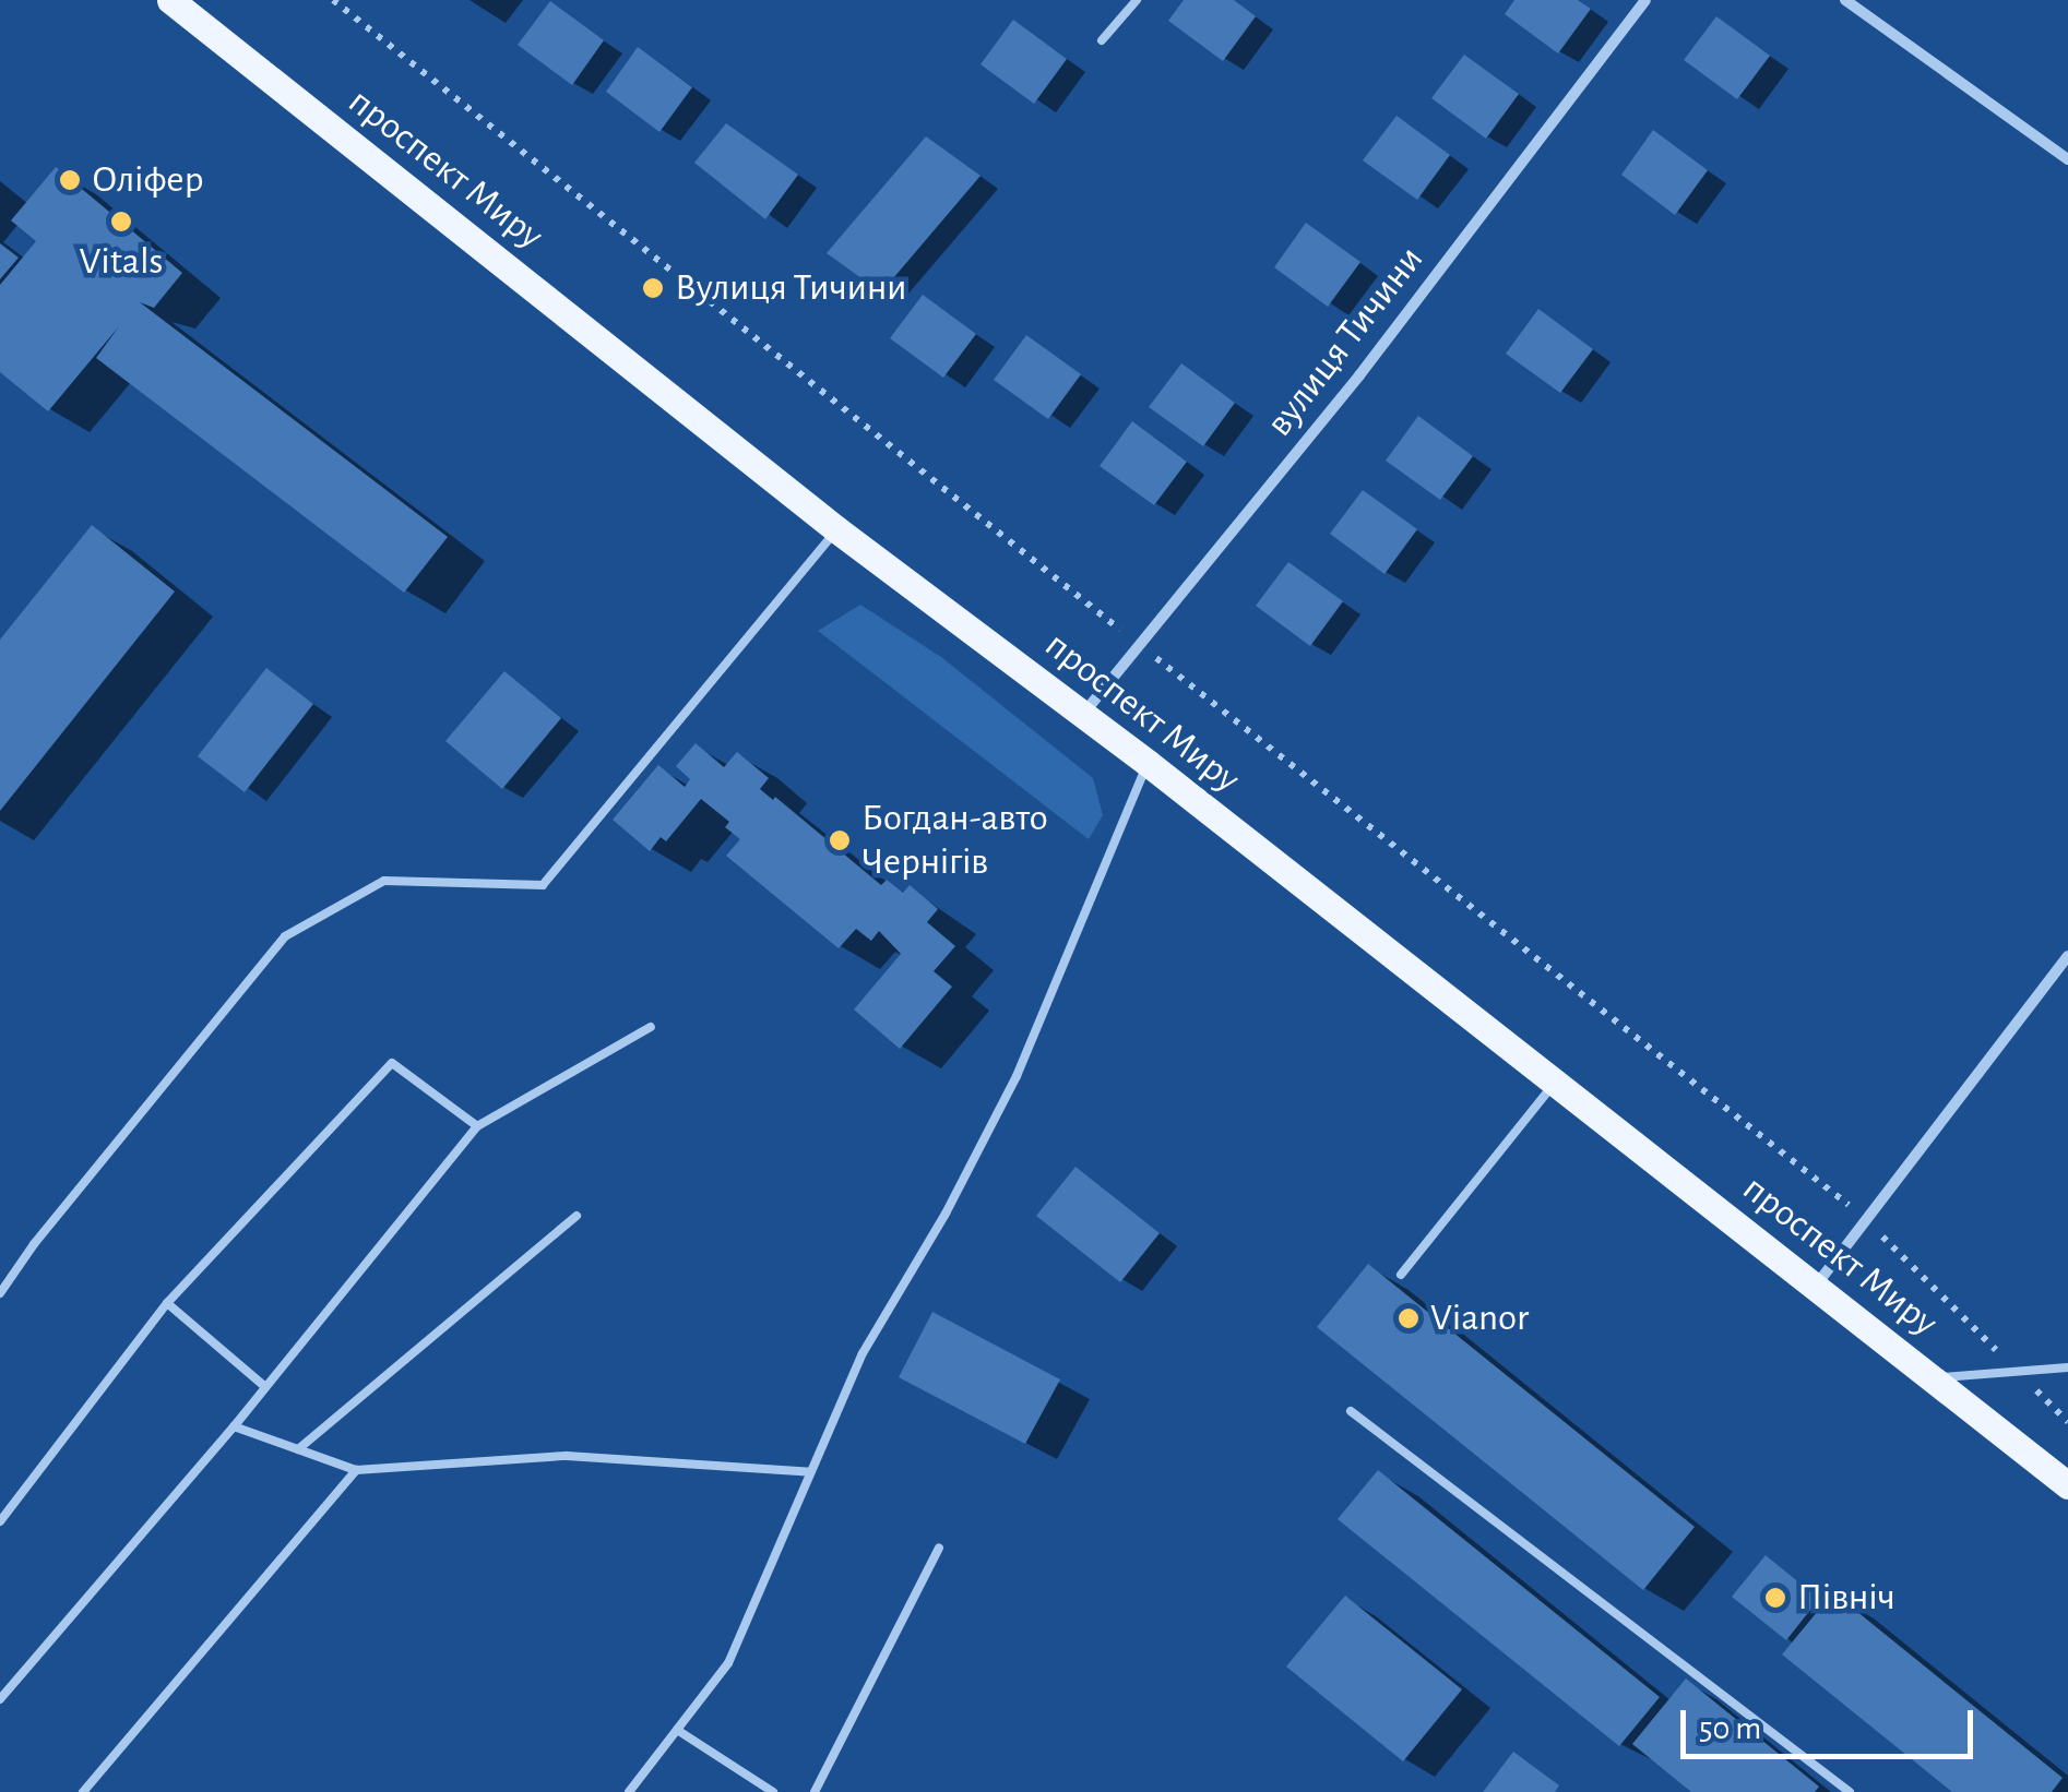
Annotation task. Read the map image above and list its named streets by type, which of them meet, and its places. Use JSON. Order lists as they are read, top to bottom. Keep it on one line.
{"streets":{"main road":["проспект Миру"],"street":["вулиця Тичини"]},"crossings":[["проспект Миру","вулиця Тичини"]],"places":["Оліфер","Vitals","Вулиця Тичини","Богдан-авто Чернігів","Vianor","Північ"],"scale_bar":"50 m"}
